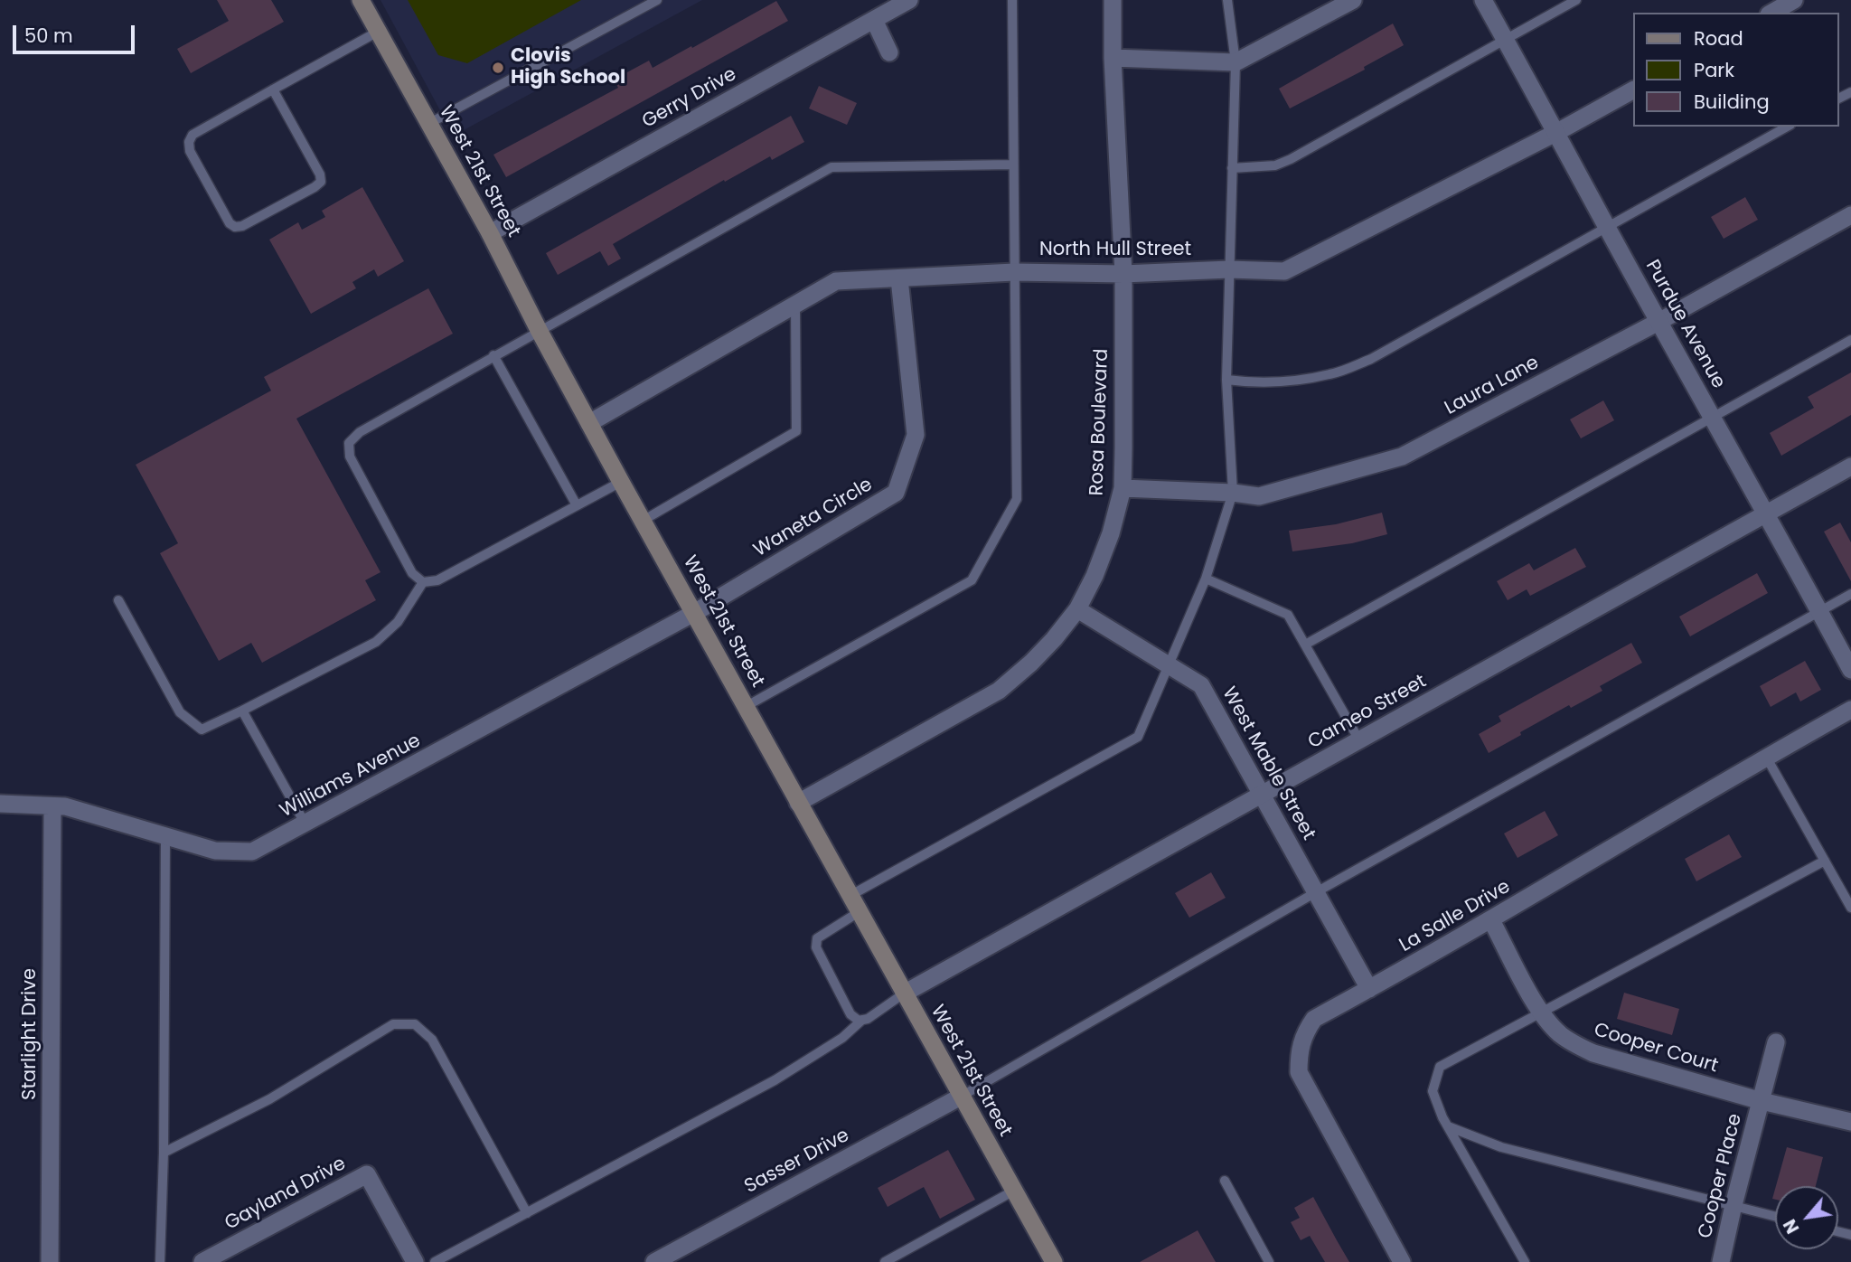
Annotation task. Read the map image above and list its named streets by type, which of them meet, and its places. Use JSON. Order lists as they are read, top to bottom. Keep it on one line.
{"streets":{"main road":["West 21st Street"],"street":["Gerry Drive","North Hull Street","Purdue Avenue","Laura Lane","Rosa Boulevard","Waneta Circle","Cameo Street","West Mable Street","Williams Avenue","La Salle Drive","Starlight Drive","Cooper Court","Sasser Drive","Cooper Place","Gayland Drive"]},"crossings":[["Gerry Drive","West 21st Street"],["West 21st Street","North Hull Street"],["West 21st Street","Rosa Boulevard"],["West 21st Street","Waneta Circle"],["West 21st Street","Cameo Street"],["West 21st Street","Williams Avenue"],["West 21st Street","Sasser Drive"],["North Hull Street","Purdue Avenue"],["North Hull Street","Rosa Boulevard"],["North Hull Street","Waneta Circle"],["Purdue Avenue","Laura Lane"],["Purdue Avenue","Cameo Street"],["Laura Lane","Rosa Boulevard"],["Rosa Boulevard","West Mable Street"],["Waneta Circle","Williams Avenue"],["Cameo Street","West Mable Street"],["West Mable Street","La Salle Drive"],["Williams Avenue","Starlight Drive"],["La Salle Drive","Cooper Court"],["Cooper Court","Cooper Place"]],"places":["Clovis High School"],"legend":["Road","Park","Building"],"scale_bar":"50 m","north":"bottom left"}
